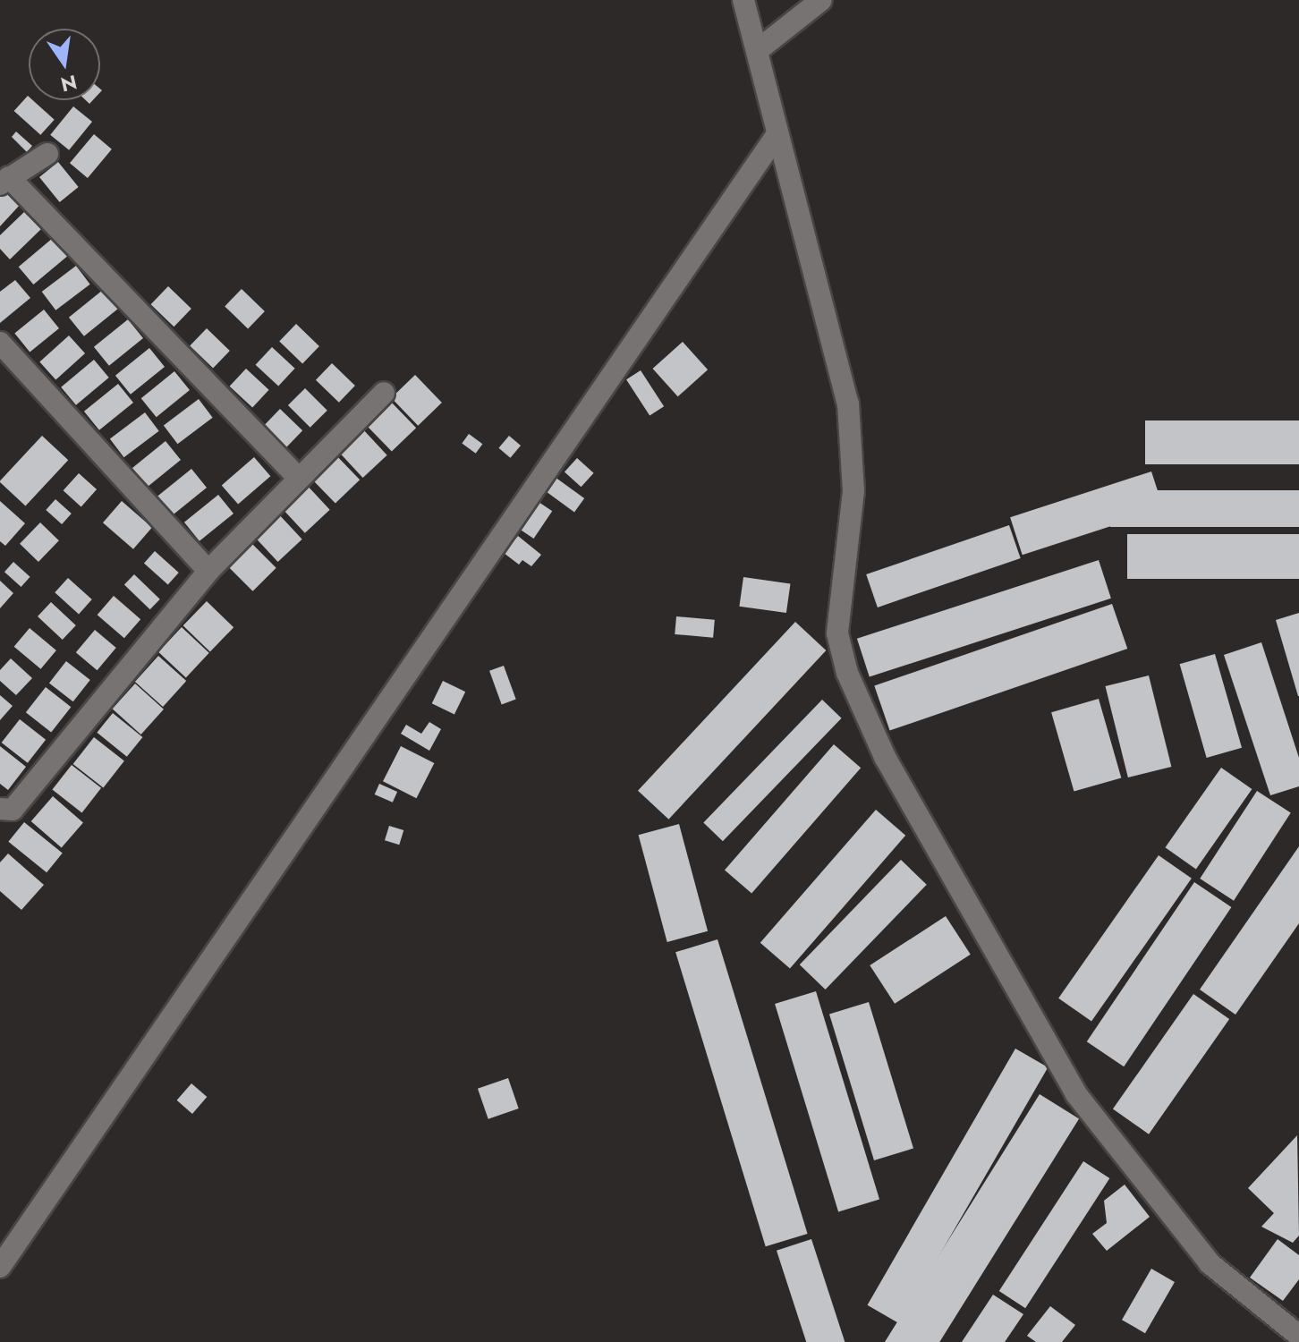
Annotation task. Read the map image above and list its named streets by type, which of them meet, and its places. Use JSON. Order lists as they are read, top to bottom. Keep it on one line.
{"north":"bottom"}
